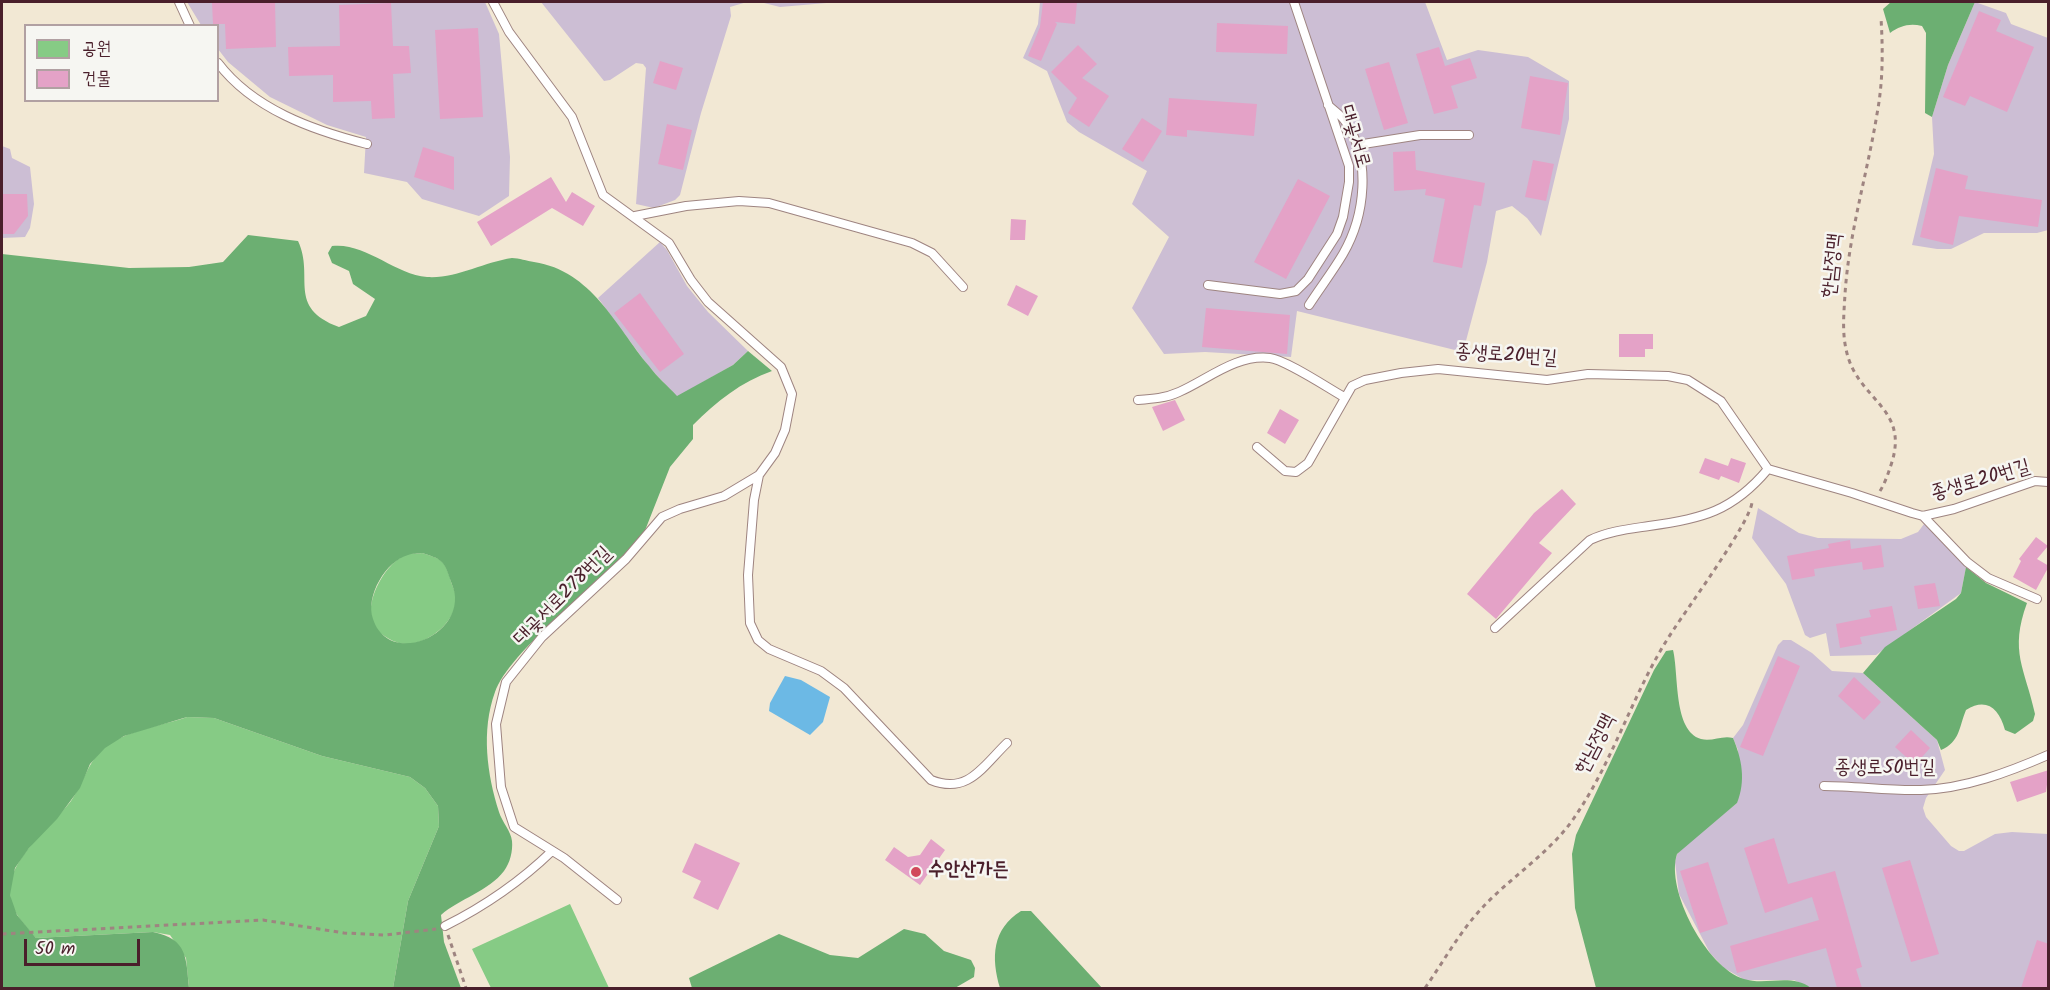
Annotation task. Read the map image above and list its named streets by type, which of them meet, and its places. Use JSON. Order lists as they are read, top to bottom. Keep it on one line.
{"streets":{"lane":["대곶서로","종생로20번길","대곶서로278번길","종생로50번길"],"path":["한남정맥"]},"crossings":[["한남정맥","종생로20번길"]],"places":["수안산가든"],"legend":["공원","건물"],"scale_bar":"50 m"}
